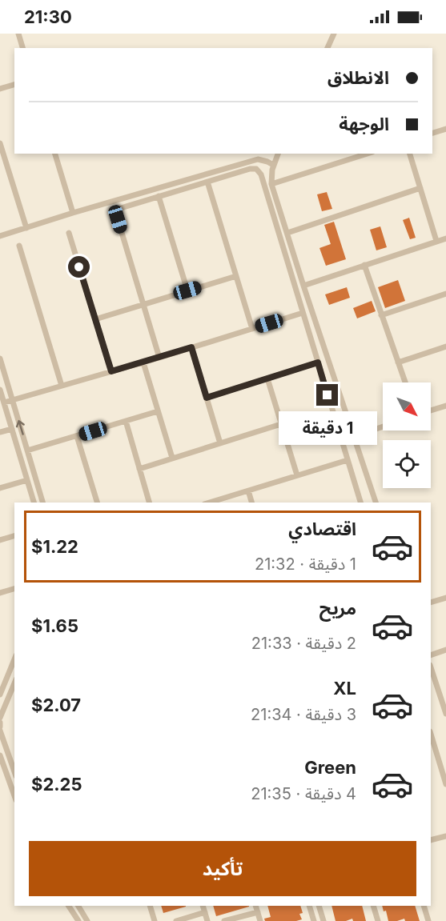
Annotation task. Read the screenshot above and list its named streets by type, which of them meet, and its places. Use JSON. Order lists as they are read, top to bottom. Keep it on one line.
{"north":"bottom right","page":{"status":"21:30","banner":["الانطلاق","الوجهة"],"bubble":"1 دقيقة","list":[{"name":"اقتصادي","note":"1 دقيقة · 21:32","value":"$1.22"},{"name":"مريح","note":"2 دقيقة · 21:33","value":"$1.65"},{"name":"XL","note":"3 دقيقة · 21:34","value":"$2.07"},{"name":"Green","note":"4 دقيقة · 21:35","value":"$2.25"}],"buttons":"تأكيد"}}
